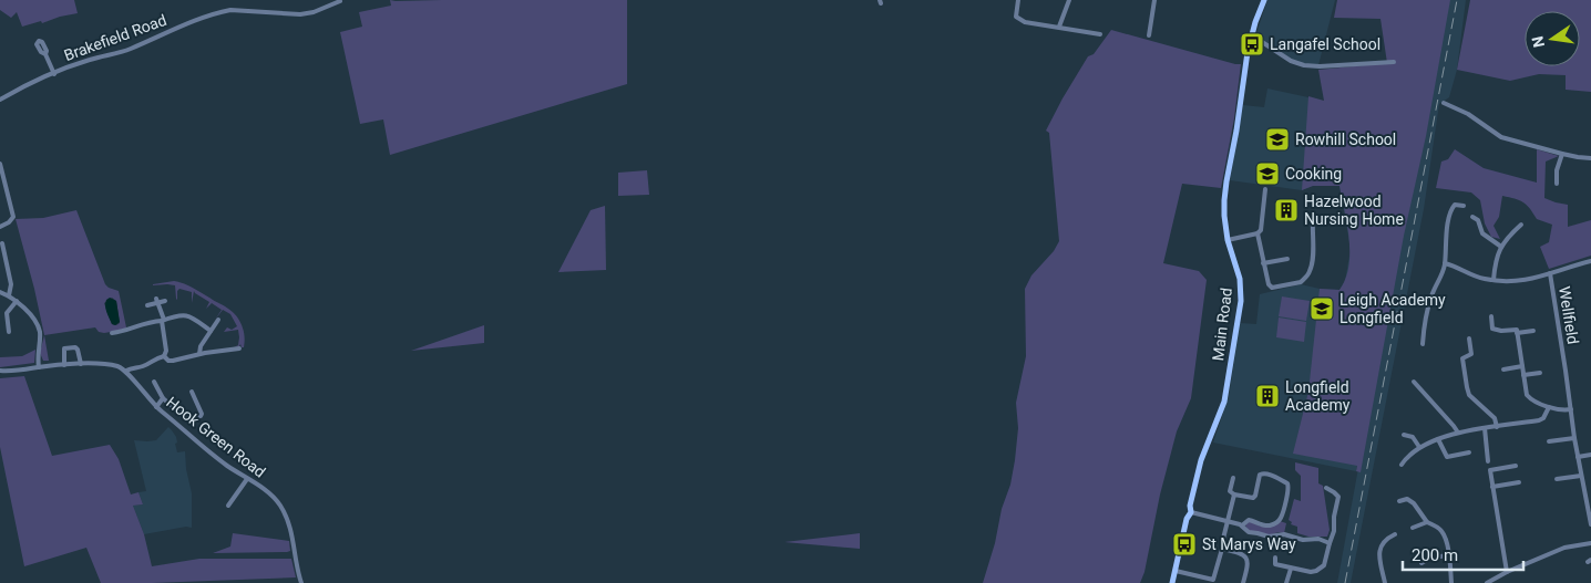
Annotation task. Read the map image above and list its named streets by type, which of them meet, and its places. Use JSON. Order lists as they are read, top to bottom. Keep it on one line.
{"streets":{"main road":["Main Road"],"street":["Brakefield Road","Wellfield","Hook Green Road"]},"places":{"bus stop":["Langafel School","St Marys Way"],"school or university":["Rowhill School","Cooking","Leigh Academy Longfield"],"building":["Hazelwood Nursing Home","Longfield Academy"]},"scale_bar":"200 m","north":"left"}
